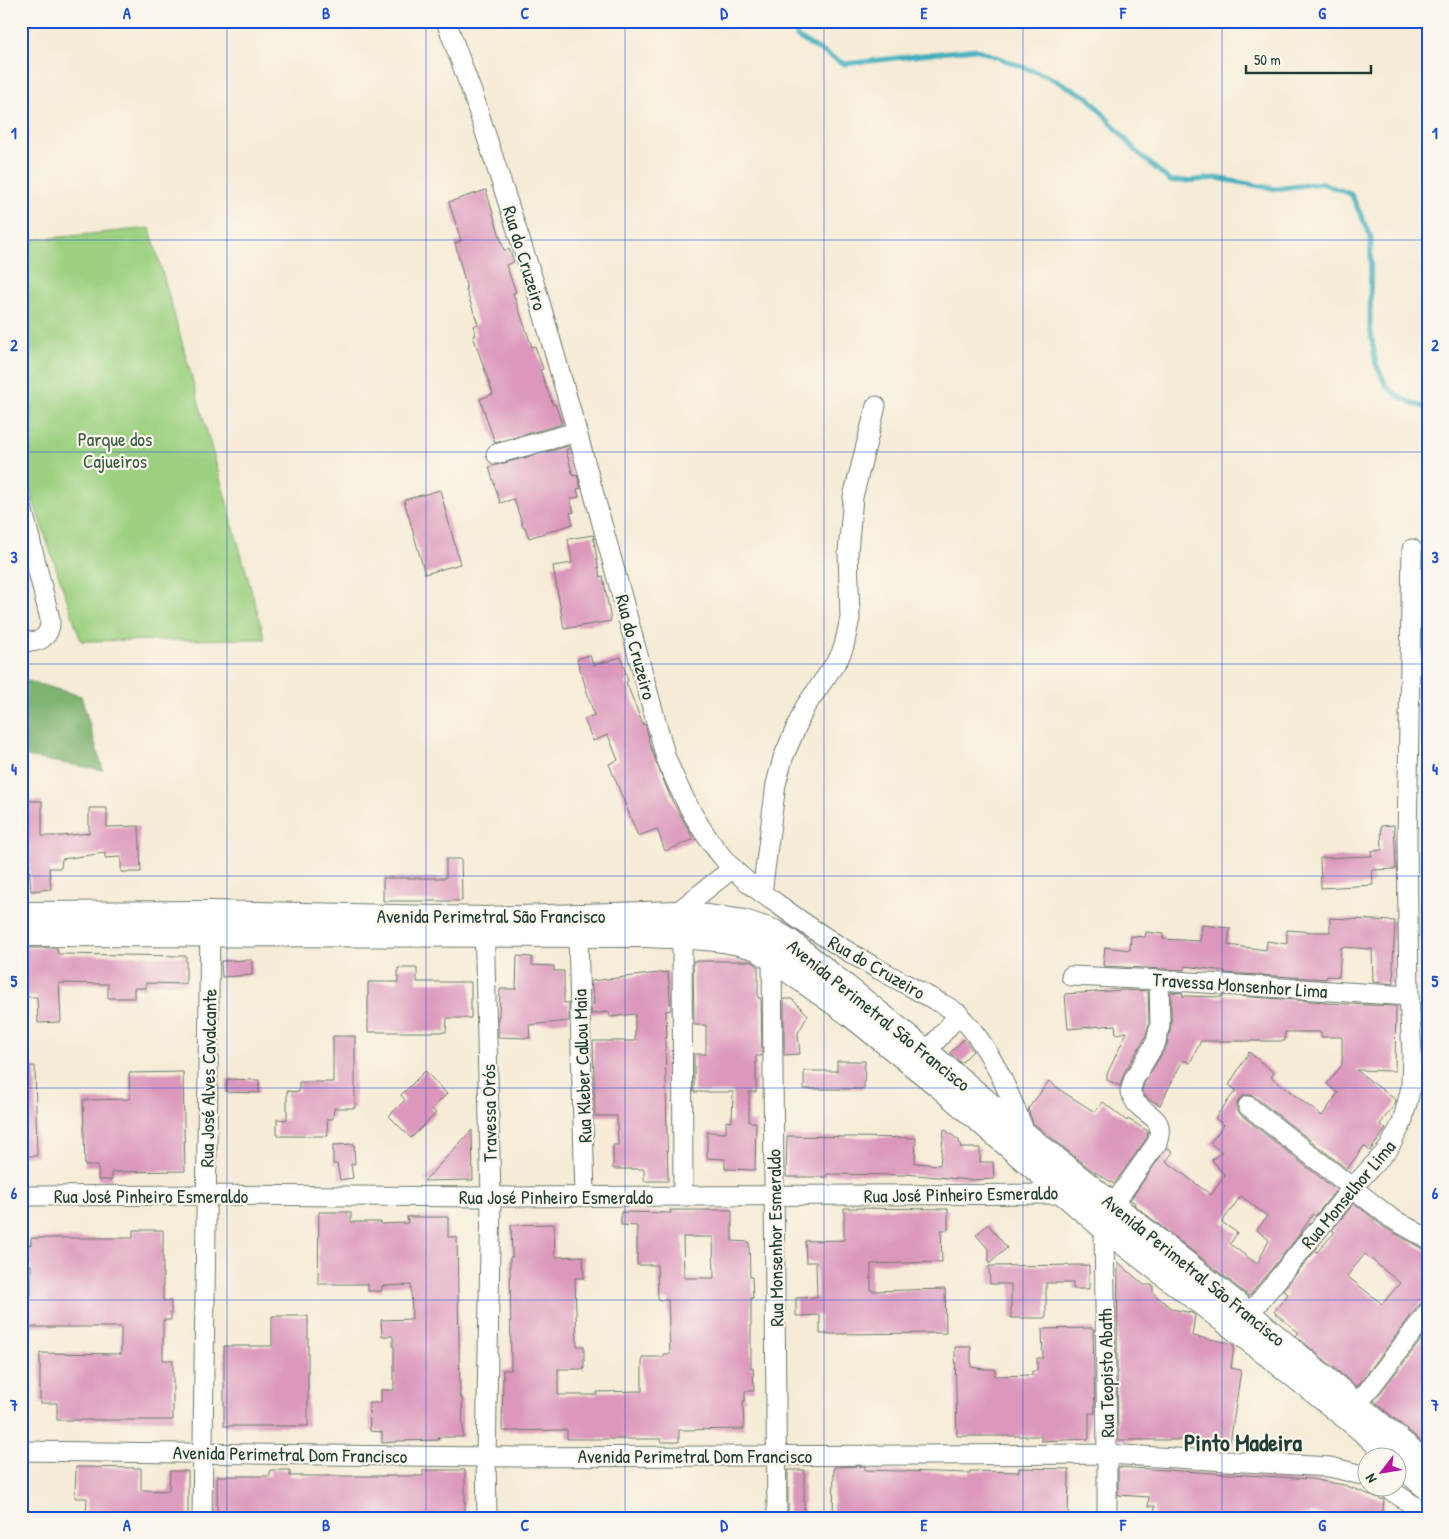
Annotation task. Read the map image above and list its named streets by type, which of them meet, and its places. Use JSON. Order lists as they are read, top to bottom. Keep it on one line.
{"streets":{"main road":["Avenida Perimetral São Francisco"],"street":["Rua do Cruzeiro","Travessa Monsenhor Lima","Rua Kleber Callou Maia","Rua José Alves Cavalcante","Travessa Orós","Rua José Pinheiro Esmeraldo","Rua Monselhor Lima","Rua Monsenhor Esmeraldo","Rua Teopisto Abath","Avenida Perimetral Dom Francisco"]},"crossings":[["Rua do Cruzeiro","Avenida Perimetral São Francisco"],["Avenida Perimetral São Francisco","Rua Kleber Callou Maia"],["Avenida Perimetral São Francisco","Rua José Alves Cavalcante"],["Avenida Perimetral São Francisco","Travessa Orós"],["Avenida Perimetral São Francisco","Rua José Pinheiro Esmeraldo"],["Avenida Perimetral São Francisco","Rua Monselhor Lima"],["Avenida Perimetral São Francisco","Rua Monsenhor Esmeraldo"],["Avenida Perimetral São Francisco","Rua Teopisto Abath"],["Travessa Monsenhor Lima","Rua Monselhor Lima"],["Rua Kleber Callou Maia","Rua José Pinheiro Esmeraldo"],["Rua José Alves Cavalcante","Rua José Pinheiro Esmeraldo"],["Rua José Alves Cavalcante","Avenida Perimetral Dom Francisco"],["Travessa Orós","Rua José Pinheiro Esmeraldo"],["Travessa Orós","Avenida Perimetral Dom Francisco"],["Rua José Pinheiro Esmeraldo","Rua Monsenhor Esmeraldo"],["Rua Monsenhor Esmeraldo","Avenida Perimetral Dom Francisco"],["Rua Teopisto Abath","Avenida Perimetral Dom Francisco"]],"districts":["Pinto Madeira"],"parks":["Parque dos Cajueiros"],"scale_bar":"50 m","north":"bottom left","grid":{"columns":["A","B","C","D","E","F","G"],"rows":["1","2","3","4","5","6","7"]}}
